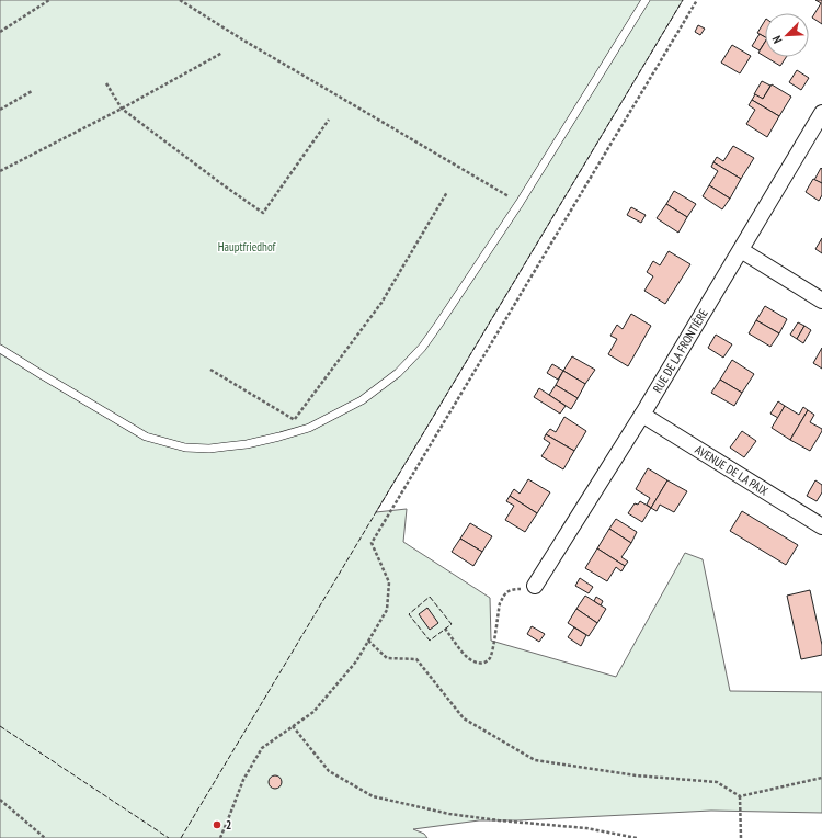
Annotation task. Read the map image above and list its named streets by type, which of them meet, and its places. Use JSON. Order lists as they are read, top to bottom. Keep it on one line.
{"streets":{"street":["RUE DE LA FRONTIÈRE","AVENUE DE LA PAIX"]},"crossings":[["RUE DE LA FRONTIÈRE","AVENUE DE LA PAIX"]],"parks":["Hauptfriedhof"],"places":["2"],"north":"bottom left"}
